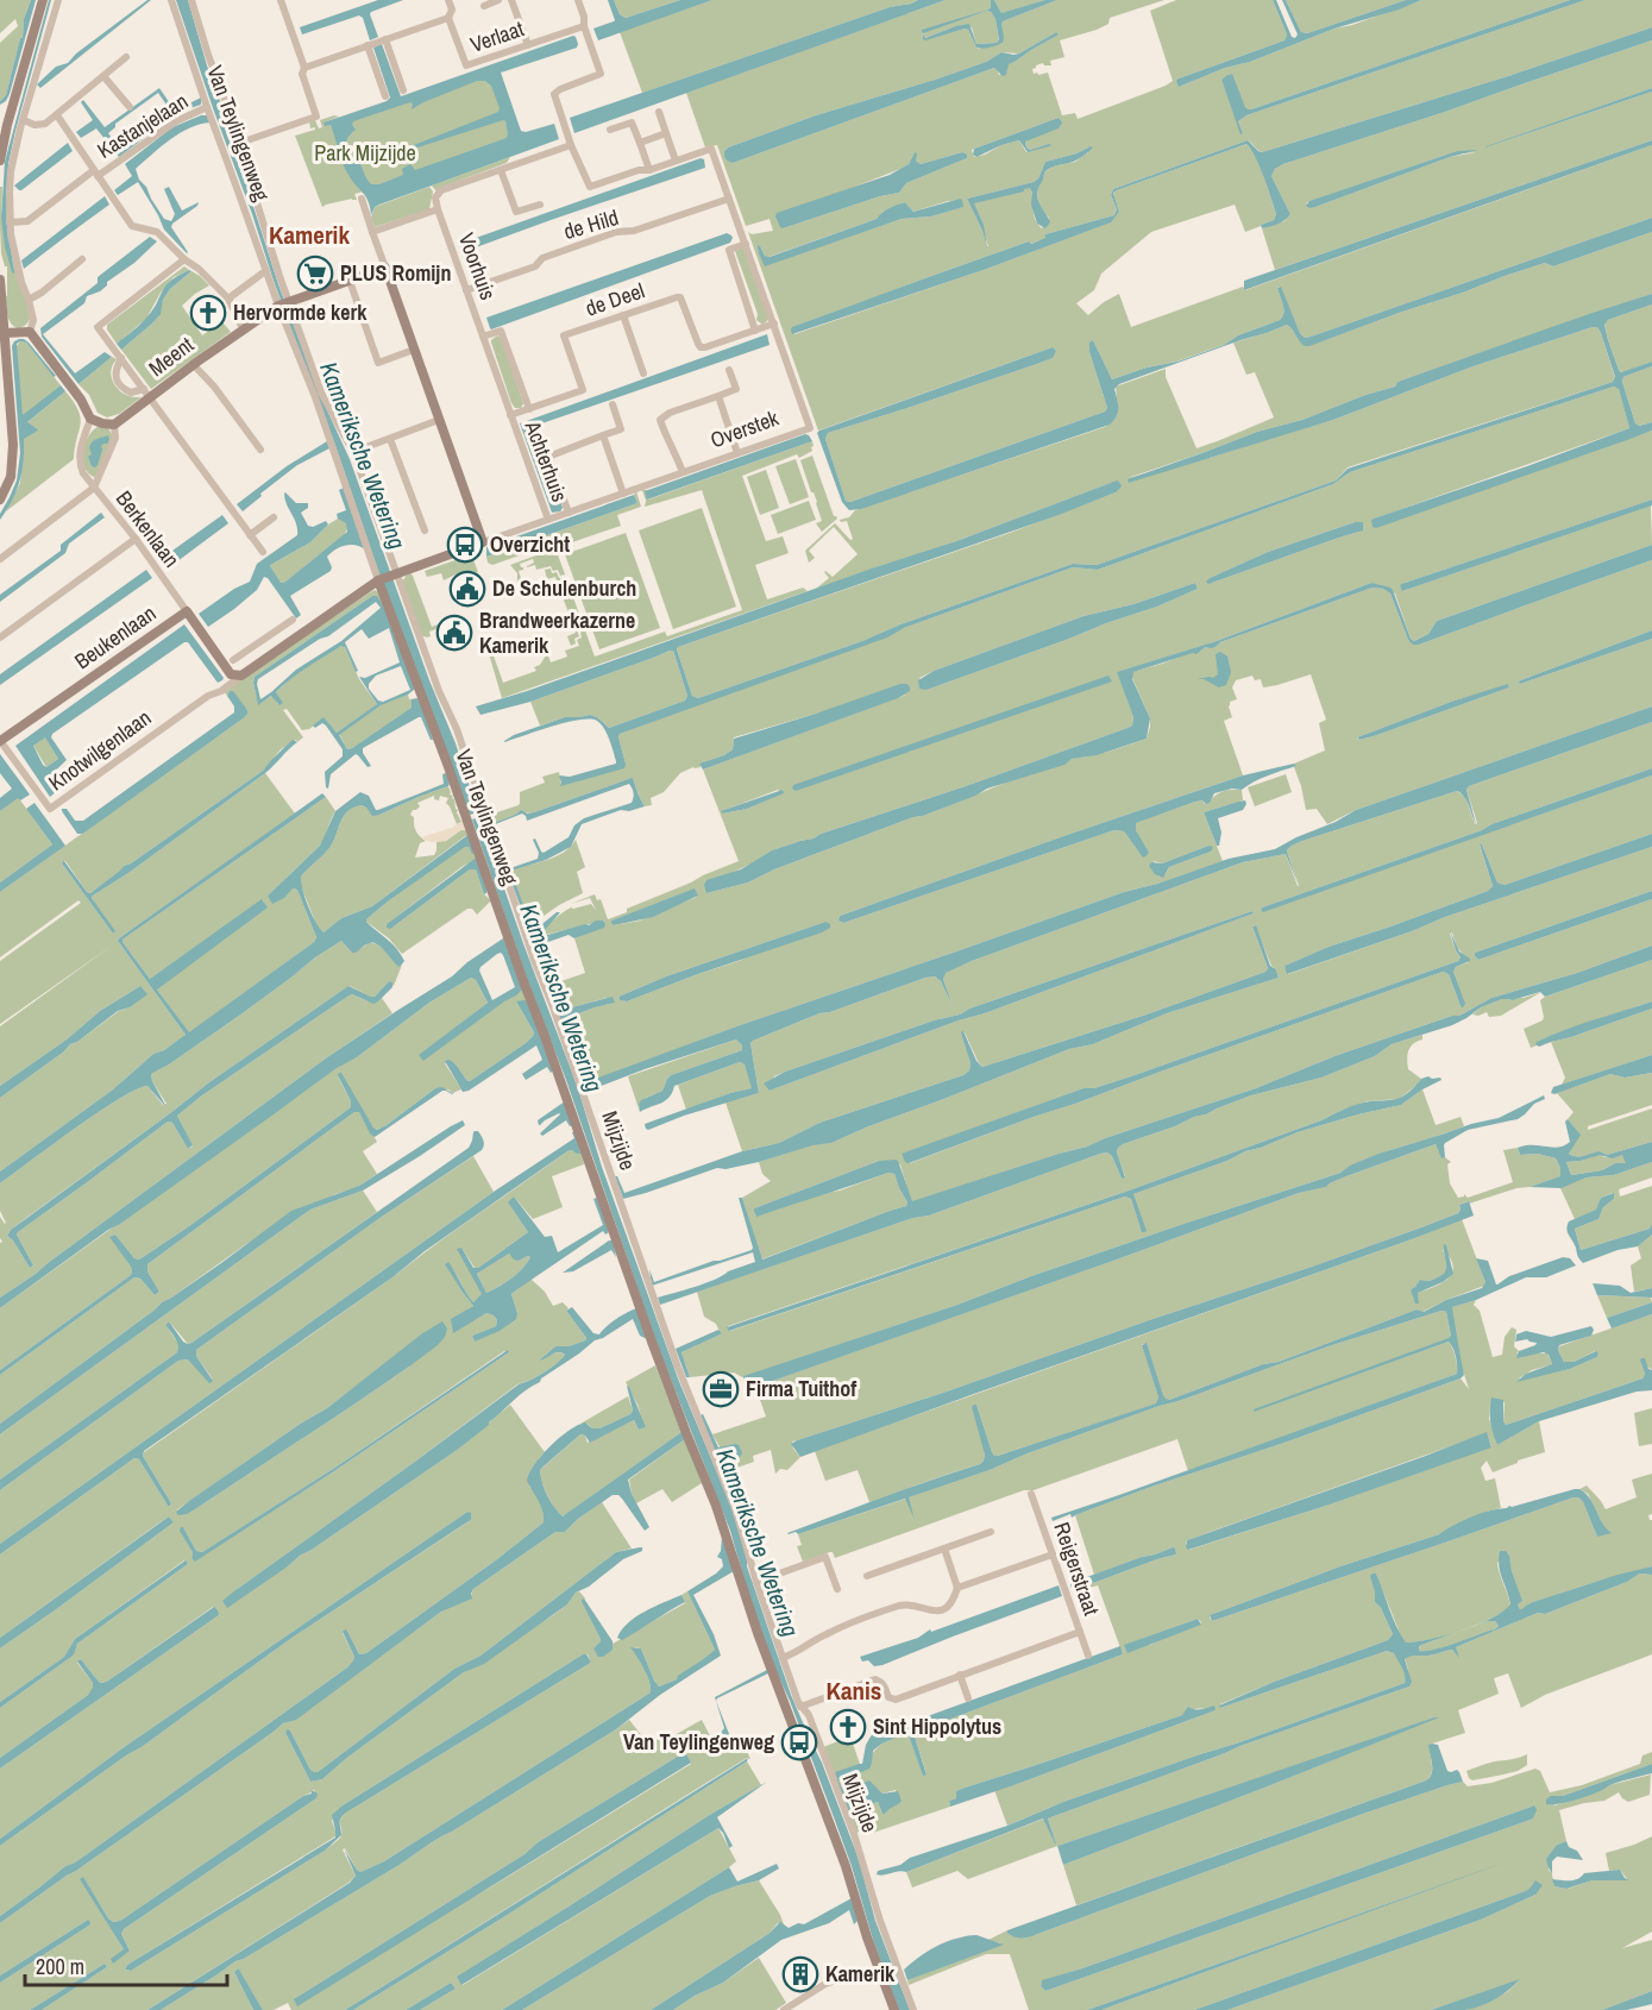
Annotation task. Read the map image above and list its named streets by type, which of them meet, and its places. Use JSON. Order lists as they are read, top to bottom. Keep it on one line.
{"streets":{"street":["Verlaat","Kastanjelaan","Van Teylingenweg","de Hild","Voorhuis","de Deel","Meent","Overstek","Achterhuis","Berkenlaan","Beukenlaan","Knotwilgenlaan","Mijzijde","Reigerstraat"]},"crossings":[["Kastanjelaan","Van Teylingenweg"],["Van Teylingenweg","Meent"],["Van Teylingenweg","Overstek"],["Van Teylingenweg","Mijzijde"],["de Hild","Voorhuis"],["de Hild","Overstek"],["Voorhuis","de Deel"],["Voorhuis","Achterhuis"],["de Deel","Overstek"],["de Deel","Achterhuis"],["Meent","Berkenlaan"],["Meent","Mijzijde"],["Overstek","Achterhuis"],["Overstek","Mijzijde"],["Berkenlaan","Beukenlaan"],["Beukenlaan","Knotwilgenlaan"]],"districts":["Kamerik","Kanis"],"water":["Kameriksche Wetering"],"parks":["Park Mijzijde"],"places":{"supermarket":["PLUS Romijn"],"church":["Hervormde kerk","Sint Hippolytus"],"bus stop":["Overzicht","Van Teylingenweg"],"public building":["De Schulenburch","Brandweerkazerne Kamerik"],"office":["Firma Tuithof"],"building":["Kamerik"]},"scale_bar":"200 m"}
